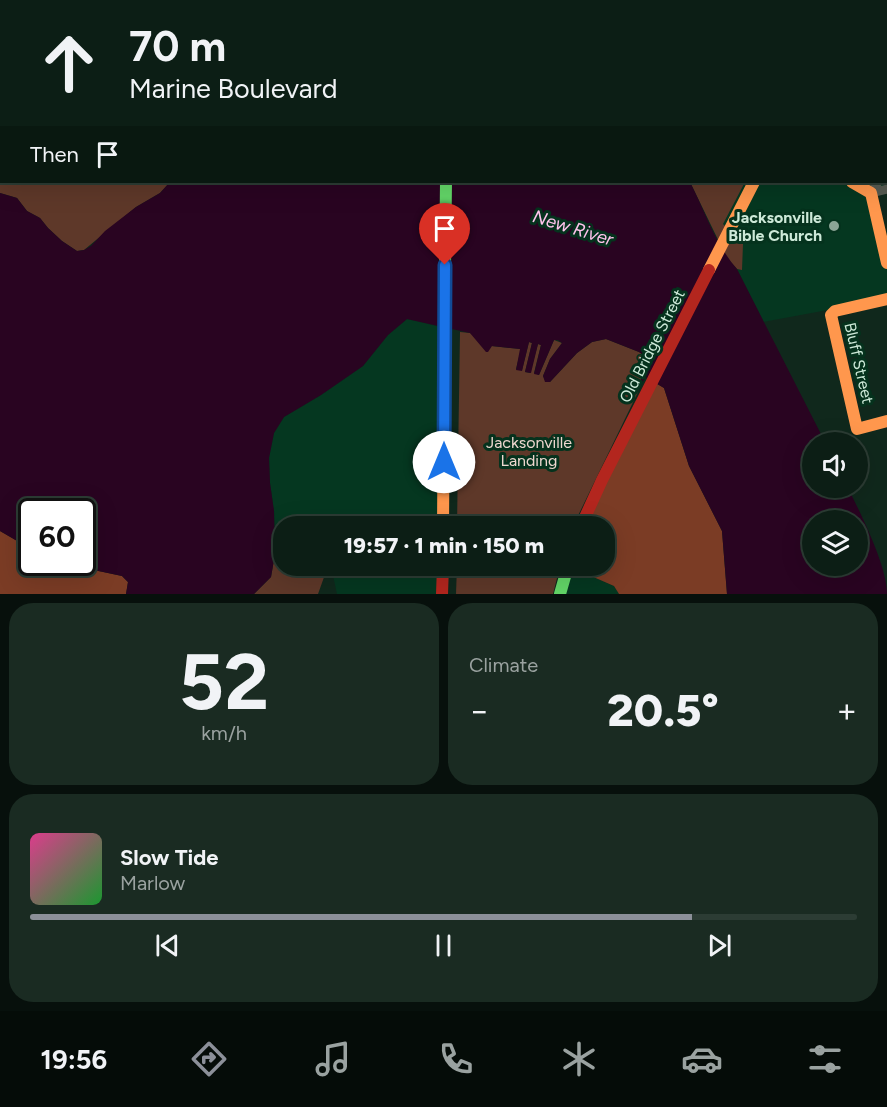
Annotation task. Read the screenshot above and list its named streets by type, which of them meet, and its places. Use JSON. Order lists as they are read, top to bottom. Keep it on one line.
{"streets":{"main road":["Old Bridge Street","Bluff Street"]},"water":["New River"],"parks":["Jacksonville Landing"],"places":["Jacksonville Bible Church"],"page":{"turn":["70 m","Marine Boulevard"],"then":"Then","limit":"60","trip":"19:57 · 1 min · 150 m","tile":[["52","km/h"],"Climate"],"heat":["−","20.5°","+"],"song":["Slow Tide","Marlow"],"tabs":"19:56"}}
